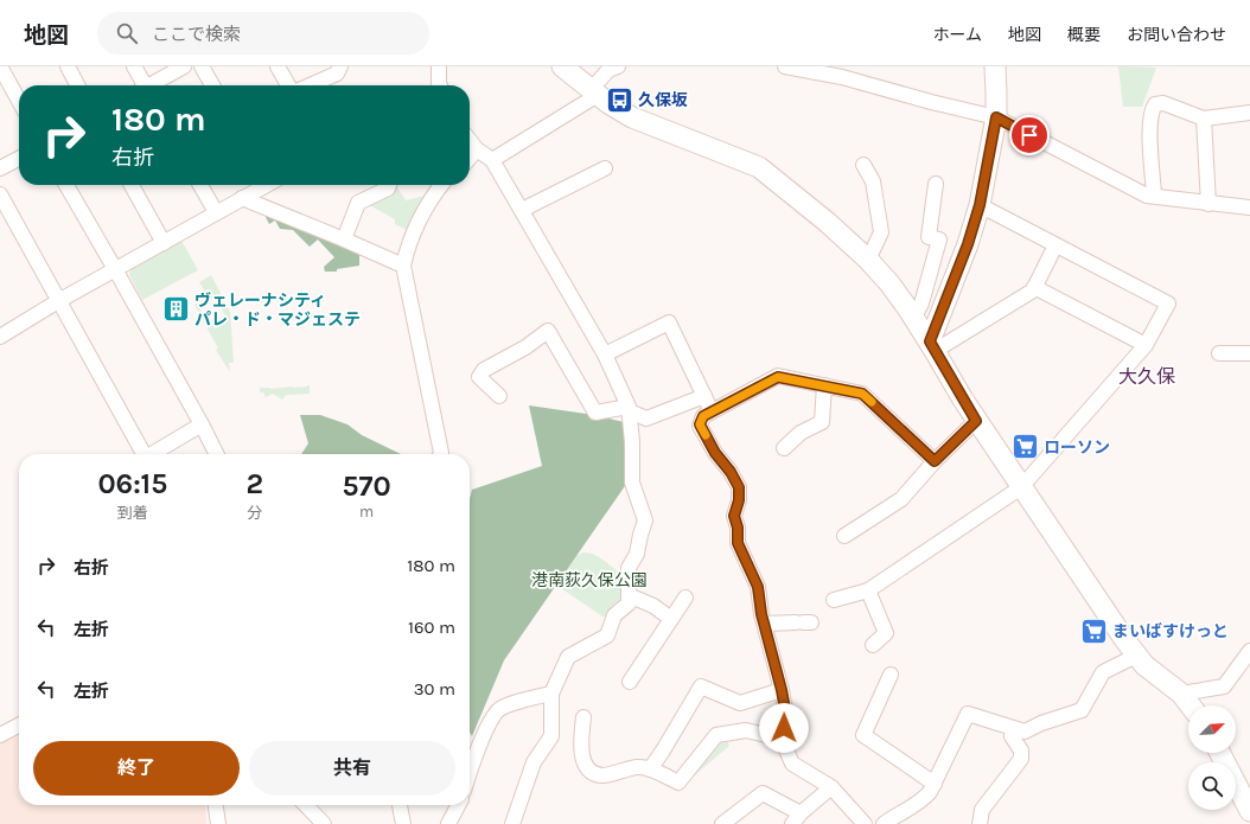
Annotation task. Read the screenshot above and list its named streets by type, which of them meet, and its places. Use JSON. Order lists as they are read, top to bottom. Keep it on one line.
{"districts":["大久保"],"parks":["港南荻久保公園"],"places":{"bus stop":["久保坂"],"building":["ヴェレーナシティ パレ・ド・マジェステ"],"supermarket":["ローソン","まいばすけっと"]},"north":"top right","page":{"header":"地図","search":"ここで検索","nav":["ホーム","地図","概要","お問い合わせ"],"turn":["180 m","右折"],"eta":["06:15","到着","2","分","570","m"],"list":[{"name":"右折","value":"180 m"},{"name":"左折","value":"160 m"},{"name":"左折","value":"30 m"}],"buttons":["終了","共有"]}}
